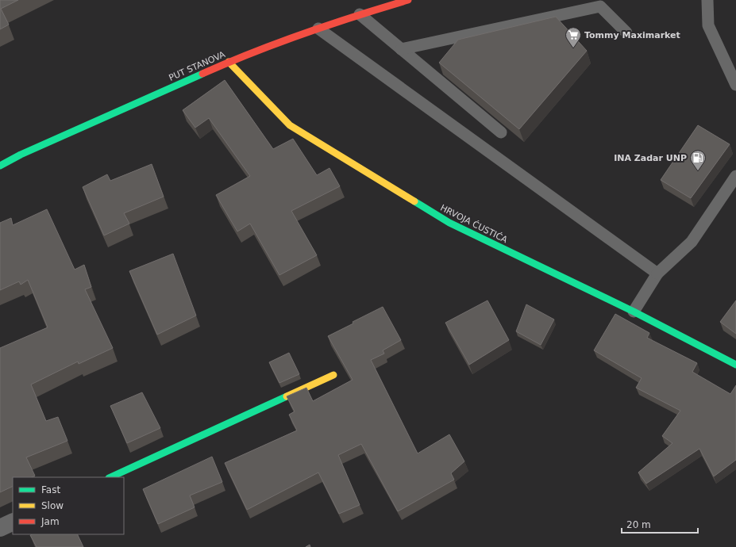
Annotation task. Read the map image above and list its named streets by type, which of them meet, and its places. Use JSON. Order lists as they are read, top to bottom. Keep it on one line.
{"streets":{"street":["PUT STANOVA","HRVOJA ĆUSTIĆA"]},"crossings":[["PUT STANOVA","HRVOJA ĆUSTIĆA"]],"places":{"supermarket":["Tommy Maximarket"],"fuel station":["INA Zadar UNP"]},"legend":["Fast","Slow","Jam"],"scale_bar":"20 m"}
